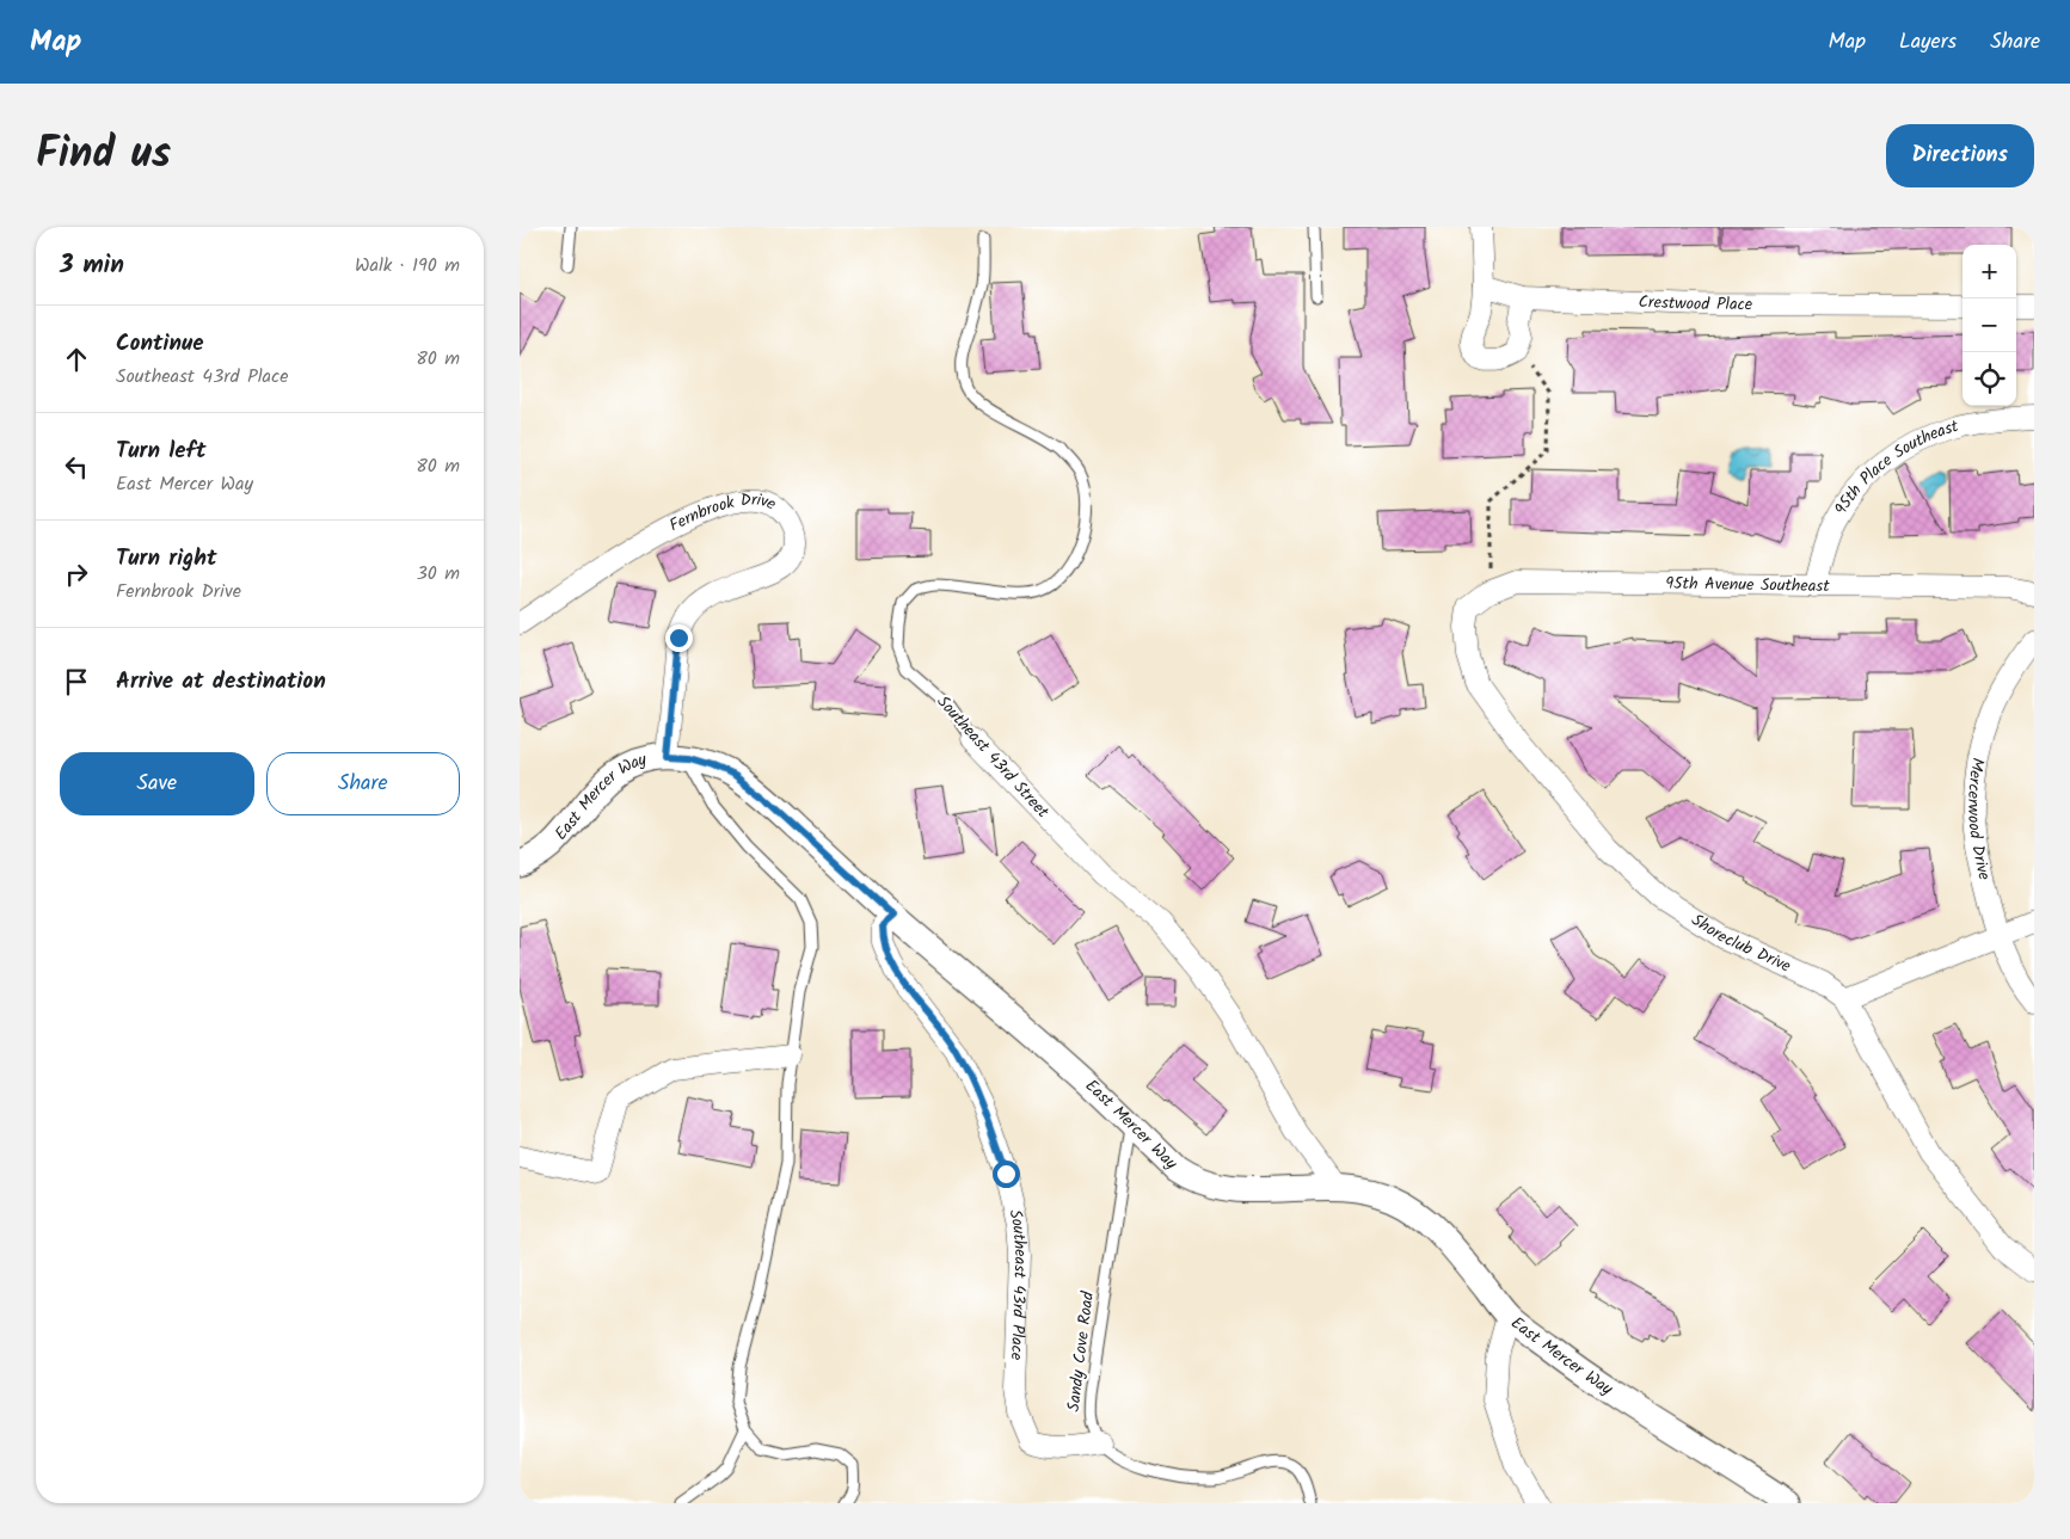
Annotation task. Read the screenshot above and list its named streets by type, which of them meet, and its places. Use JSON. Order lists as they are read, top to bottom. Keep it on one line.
{"streets":{"street":["Crestwood Place","95th Place Southeast","Fernbrook Drive","95th Avenue Southeast","Southeast 43rd Street","East Mercer Way","Mercerwood Drive","Shoreclub Drive","Southeast 43rd Place"],"lane":["Sandy Cove Road"]},"crossings":[["95th Place Southeast","95th Avenue Southeast"],["Fernbrook Drive","East Mercer Way"],["95th Avenue Southeast","Shoreclub Drive"],["Southeast 43rd Street","East Mercer Way"],["East Mercer Way","Southeast 43rd Place"],["East Mercer Way","Sandy Cove Road"],["Southeast 43rd Place","Sandy Cove Road"]],"page":{"header":"Map","nav":["Map","Layers","Share"],"title":"Find us","buttons":["Directions",["Save","Share"]],"heading":["3 min","Walk · 190 m"],"map_buttons":["+","−"],"list":[["Continue","Southeast 43rd Place","80 m"],["Turn left","East Mercer Way","80 m"],["Turn right","Fernbrook Drive","30 m"],"Arrive at destination"]}}
